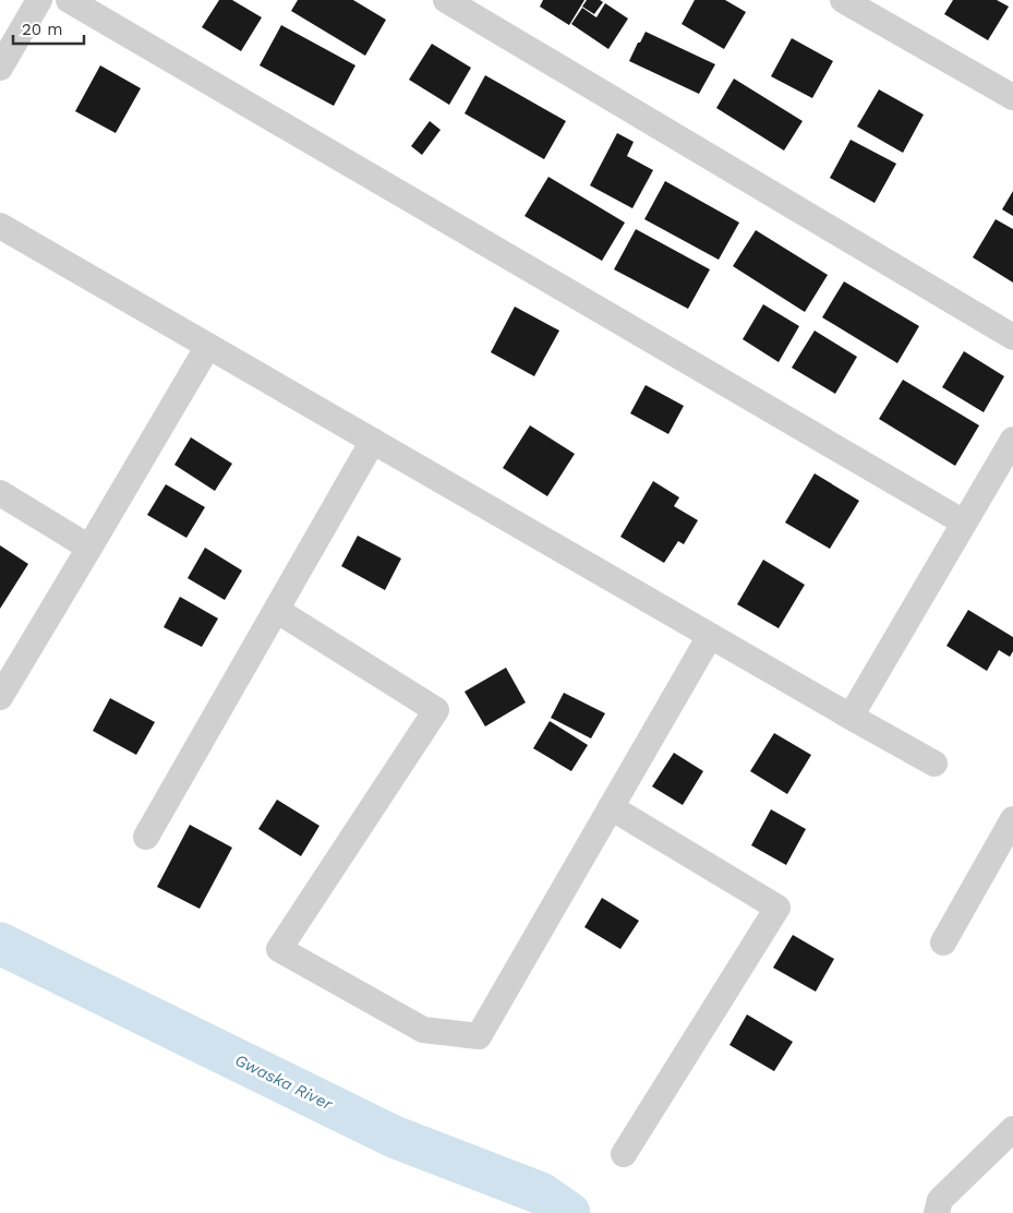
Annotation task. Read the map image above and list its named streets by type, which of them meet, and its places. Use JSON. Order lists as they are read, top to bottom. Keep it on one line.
{"water":["Gwaska River"],"scale_bar":"20 m"}
